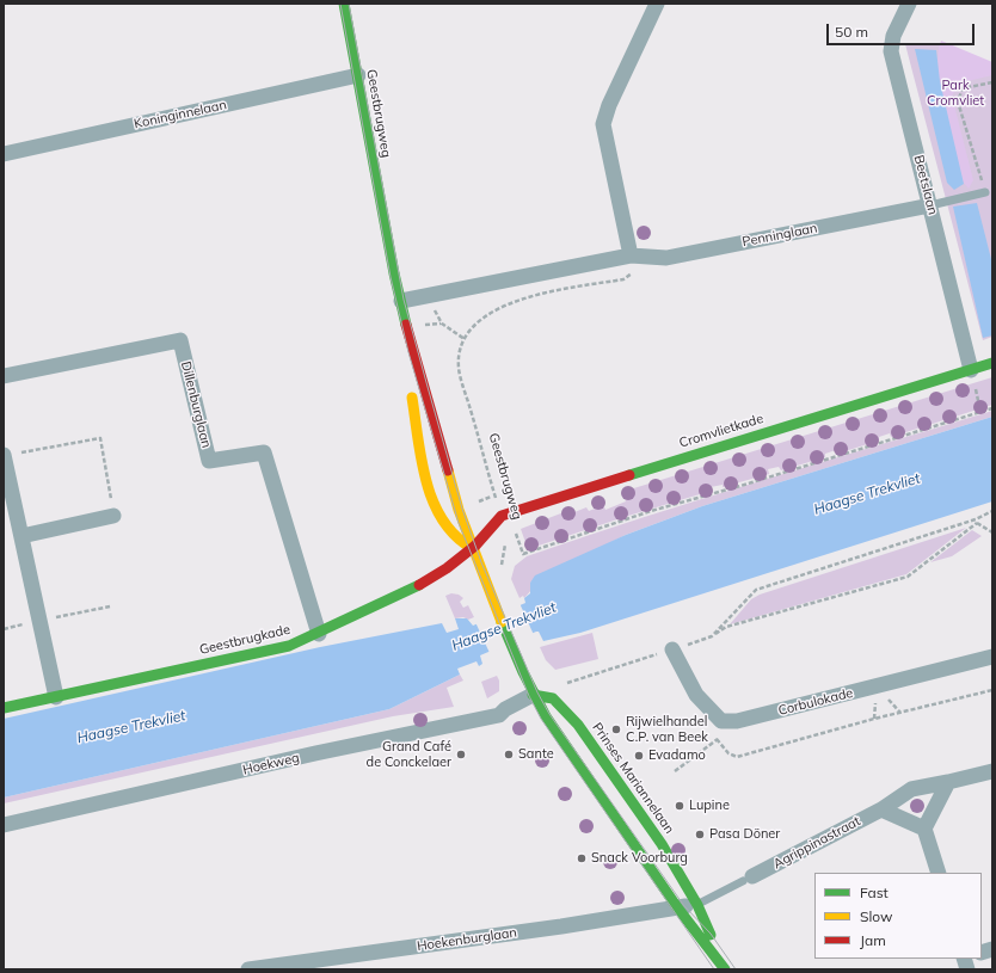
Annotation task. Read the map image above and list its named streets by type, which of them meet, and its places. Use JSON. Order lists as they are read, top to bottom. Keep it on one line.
{"streets":{"street":["Geestbrugweg","Koninginnelaan","Beetslaan","Penninglaan","Dillenburglaan","Cromvlietkade","Geestbrugkade","Corbulokade","Hoekweg","Prinses Mariannelaan","Agrippinastraat","Hoekenburglaan"]},"crossings":[["Geestbrugweg","Koninginnelaan"],["Geestbrugweg","Penninglaan"],["Geestbrugweg","Cromvlietkade"],["Geestbrugweg","Geestbrugkade"],["Geestbrugweg","Prinses Mariannelaan"],["Beetslaan","Penninglaan"],["Beetslaan","Cromvlietkade"],["Dillenburglaan","Geestbrugkade"],["Hoekweg","Prinses Mariannelaan"],["Prinses Mariannelaan","Agrippinastraat"],["Prinses Mariannelaan","Hoekenburglaan"],["Agrippinastraat","Hoekenburglaan"]],"water":["Haagse Trekvliet"],"parks":["Park Cromvliet"],"places":["Rijwielhandel C.P. van Beek","Grand Café de Conckelaer","Sante","Evadamo","Lupine","Pasa Döner","Snack Voorburg"],"legend":["Fast","Slow","Jam"],"scale_bar":"50 m"}
